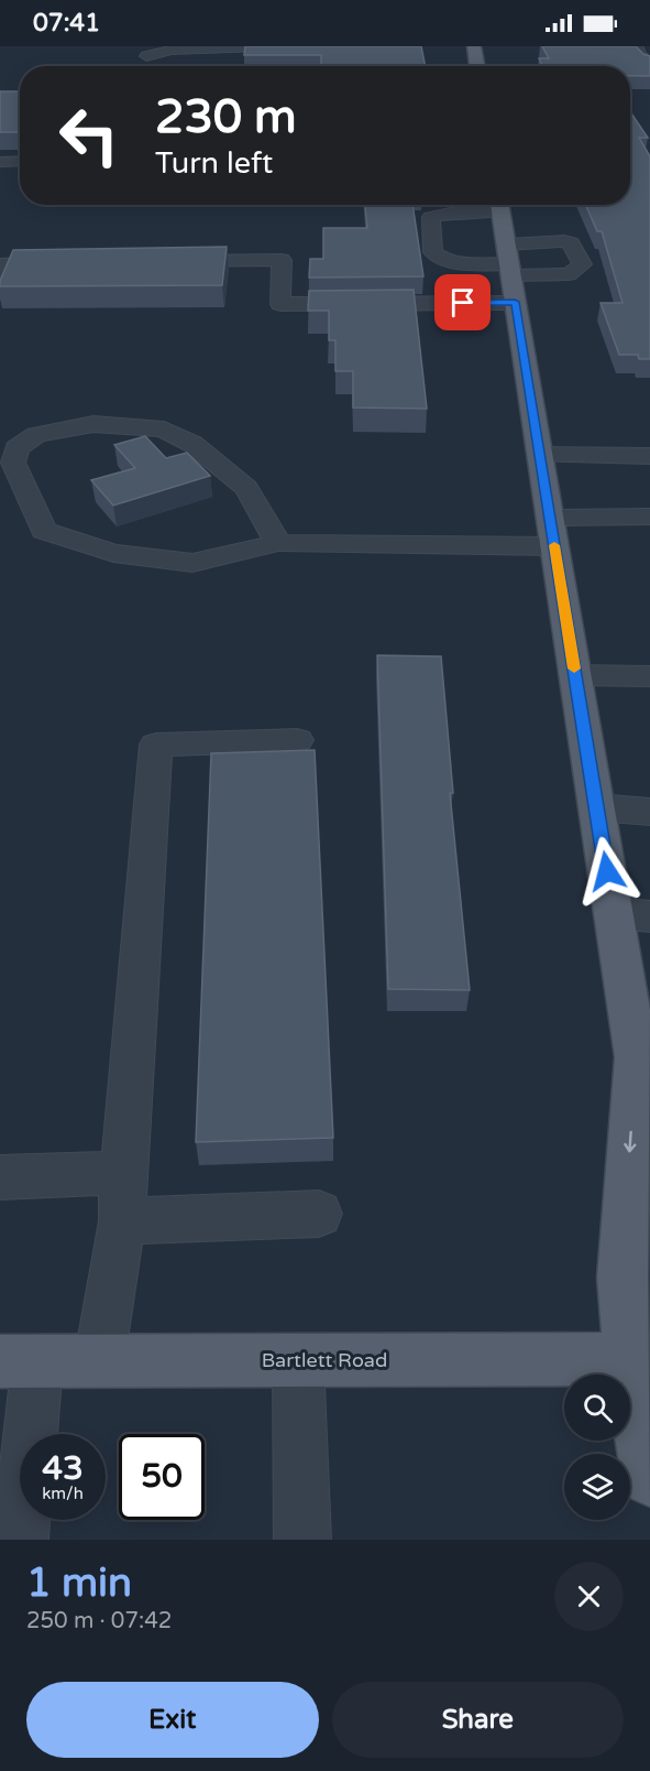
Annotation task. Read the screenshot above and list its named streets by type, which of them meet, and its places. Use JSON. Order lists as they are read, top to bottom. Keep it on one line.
{"streets":{"main road":["Bartlett Road"]},"page":{"status":"07:41","turn":["230 m","Turn left"],"speed":"43 km/h","limit":"50","heading":["1 min","250 m · 07:42"],"buttons":["Exit","Share"]}}
